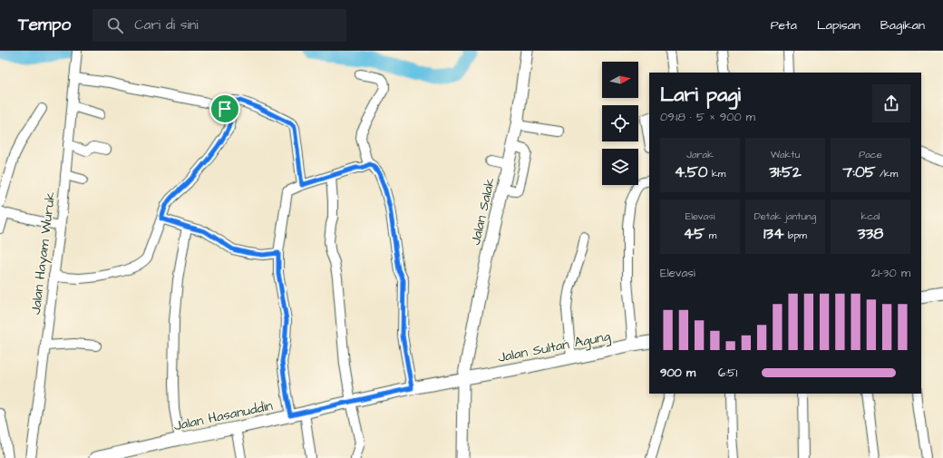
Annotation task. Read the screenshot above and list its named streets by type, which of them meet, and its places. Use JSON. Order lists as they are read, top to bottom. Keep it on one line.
{"streets":{"main road":["Jalan Salak","Jalan Sultan Agung","Jalan Hasanuddin"],"street":["Jalan Hayam Wuruk"]},"crossings":[["Jalan Salak","Jalan Sultan Agung"],["Jalan Salak","Jalan Hasanuddin"],["Jalan Sultan Agung","Jalan Hasanuddin"]],"north":"right","page":{"header":"Tempo","search":"Cari di sini","nav":["Peta","Lapisan","Bagikan"],"heading":["Lari pagi","09:18 · 5 × 900 m"],"stats":[["Jarak","4.50 km"],["Waktu","31:52"],["Pace","7:05 /km"],["Elevasi","45 m"],["Detak jantung","134 bpm"],["kcal","338"]],"chart":["Elevasi","21–30 m"],"list":[{"name":"900 m","note":"6:51"}]}}
